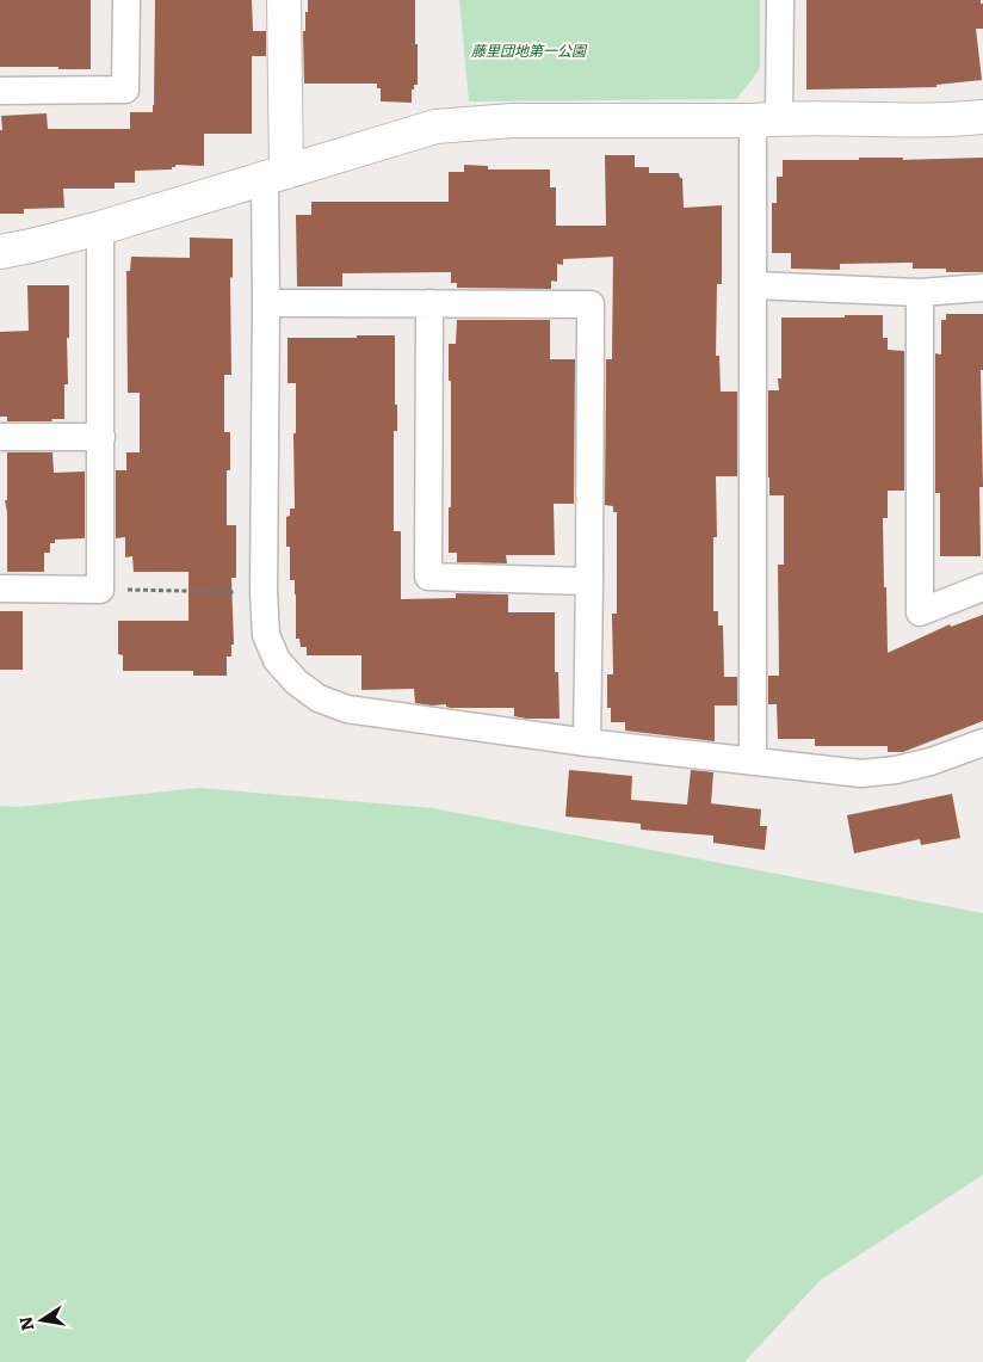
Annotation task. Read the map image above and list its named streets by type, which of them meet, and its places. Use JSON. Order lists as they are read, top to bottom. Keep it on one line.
{"parks":["藤里団地第一公園"],"north":"left"}
